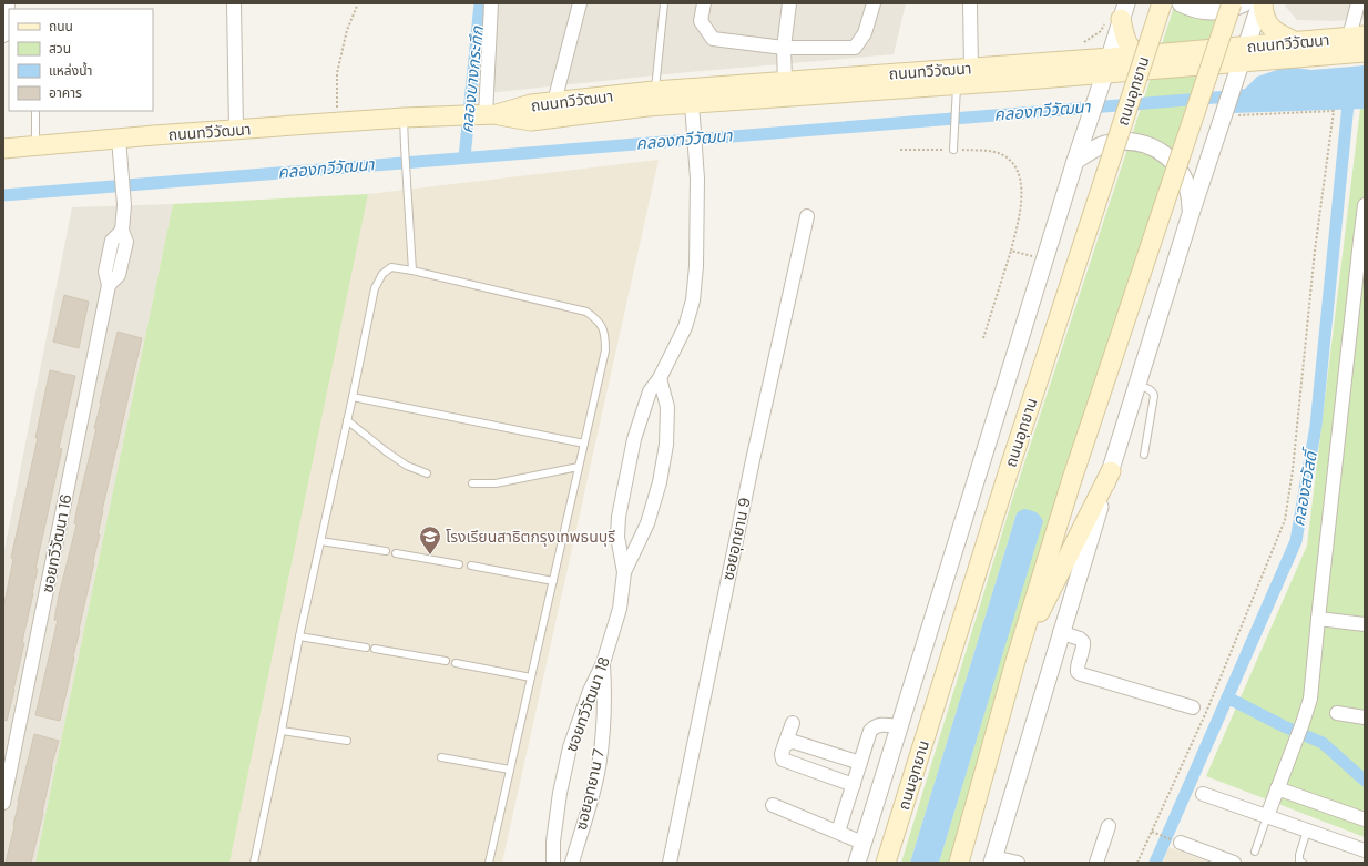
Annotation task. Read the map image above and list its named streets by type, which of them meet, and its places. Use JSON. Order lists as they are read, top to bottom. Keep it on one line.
{"streets":{"main road":["ถนนทวีวัฒนา","ถนนอุทยาน"],"street":["ซอยอุทยาน 9","ซอยทวีวัฒนา 16","ซอยทวีวัฒนา 18","ซอยอุทยาน 7"]},"crossings":[["ถนนทวีวัฒนา","ถนนอุทยาน"],["ถนนทวีวัฒนา","ซอยทวีวัฒนา 16"],["ถนนทวีวัฒนา","ซอยทวีวัฒนา 18"],["ซอยทวีวัฒนา 18","ซอยอุทยาน 7"]],"water":["คลองบางกระทึก","คลองทวีวัฒนา","คลองสวัสดิ์"],"places":{"school or university":["โรงเรียนสาธิตกรุงเทพธนบุรี"]},"legend":["ถนน","สวน","แหล่งน้ำ","อาคาร"]}
